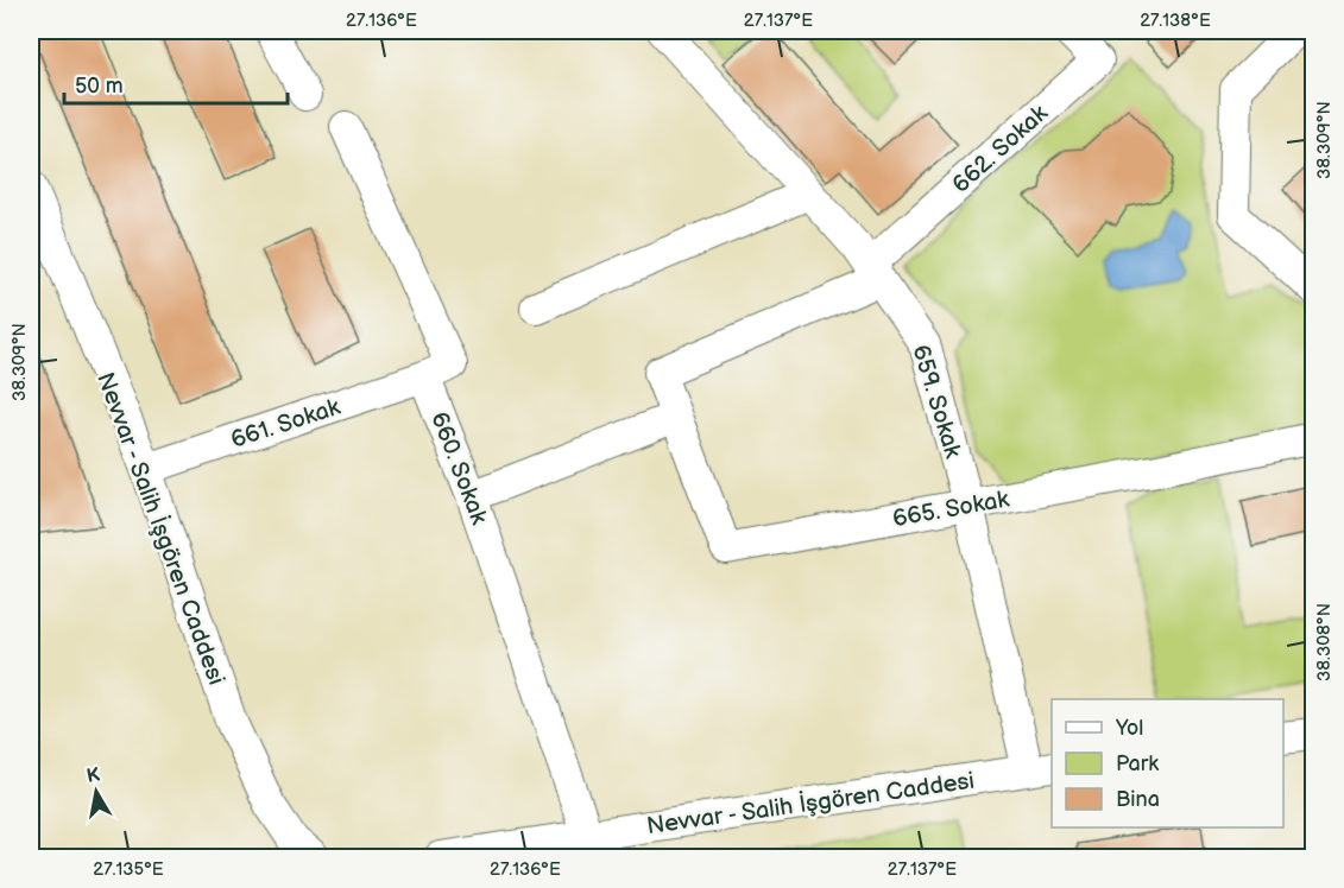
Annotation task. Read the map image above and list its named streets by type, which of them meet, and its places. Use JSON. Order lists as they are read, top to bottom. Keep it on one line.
{"streets":{"street":["662. Sokak","659. Sokak","661. Sokak","660. Sokak","665. Sokak","Nevvar - Salih İşgören Caddesi"]},"crossings":[["662. Sokak","659. Sokak"],["659. Sokak","665. Sokak"],["659. Sokak","Nevvar - Salih İşgören Caddesi"],["661. Sokak","660. Sokak"],["661. Sokak","Nevvar - Salih İşgören Caddesi"],["660. Sokak","Nevvar - Salih İşgören Caddesi"]],"legend":["Yol","Park","Bina"],"scale_bar":"50 m","north":"top","coordinates":["27.136°E","27.137°E","27.138°E","38.309°N","38.308°N","27.135°E"]}
